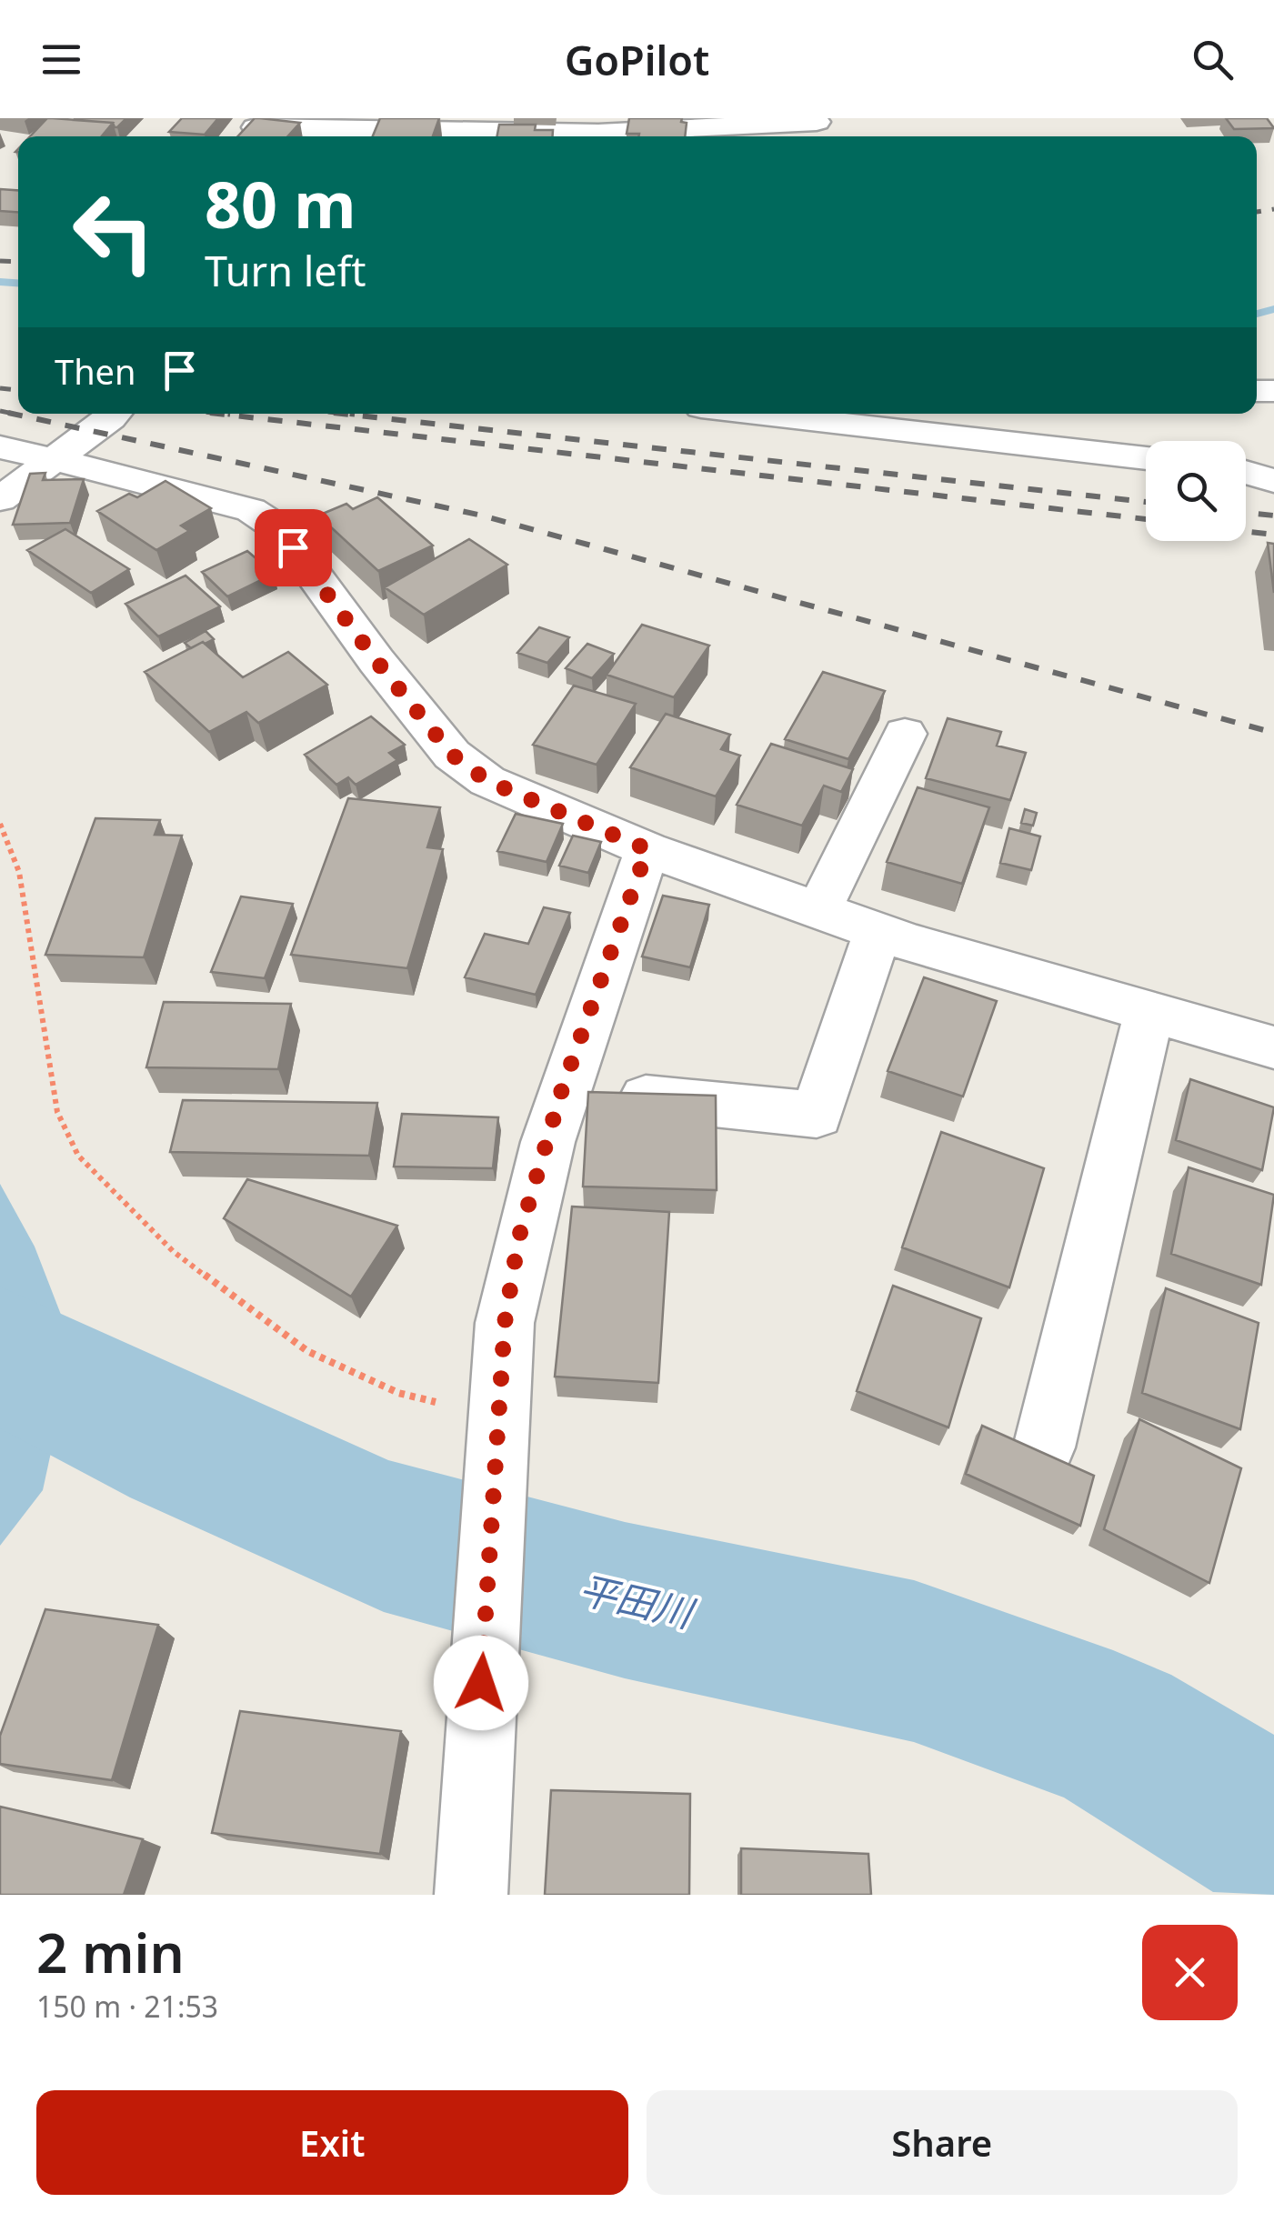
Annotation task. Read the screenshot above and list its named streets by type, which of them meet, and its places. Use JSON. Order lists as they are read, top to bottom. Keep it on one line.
{"water":["平田川"],"page":{"header":"GoPilot","turn":["80 m","Turn left"],"then":"Then","heading":["2 min","150 m · 21:53"],"buttons":["Exit","Share"]}}
